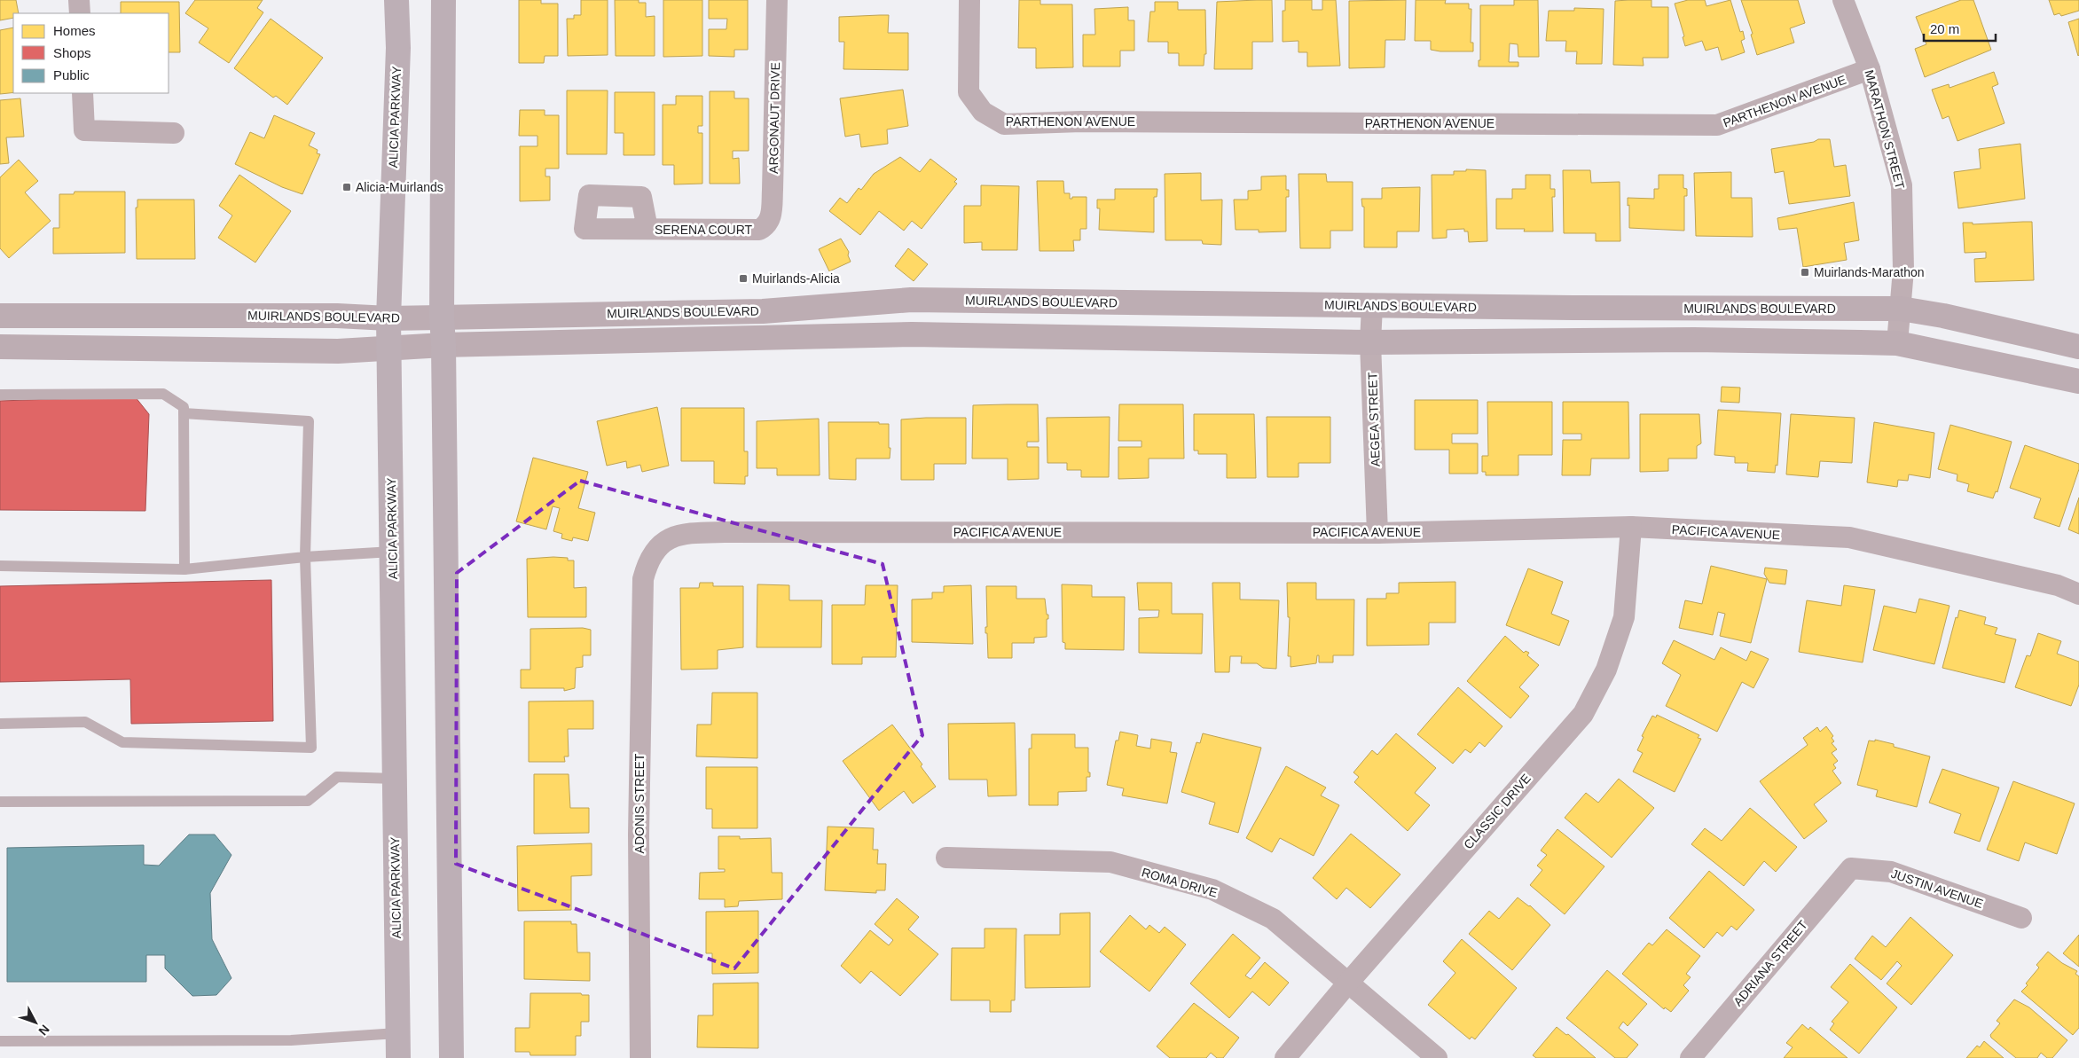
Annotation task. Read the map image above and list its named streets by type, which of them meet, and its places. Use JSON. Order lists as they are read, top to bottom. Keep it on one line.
{"streets":{"main road":["ALICIA PARKWAY","MUIRLANDS BOULEVARD"],"street":["PARTHENON AVENUE","ARGONAUT DRIVE","MARATHON STREET","SERENA COURT","AEGEA STREET","PACIFICA AVENUE","ADONIS STREET","CLASSIC DRIVE","ROMA DRIVE","JUSTIN AVENUE","ADRIANA STREET"]},"crossings":[["PARTHENON AVENUE","MARATHON STREET"],["ALICIA PARKWAY","MUIRLANDS BOULEVARD"],["ARGONAUT DRIVE","SERENA COURT"],["MARATHON STREET","MUIRLANDS BOULEVARD"],["MUIRLANDS BOULEVARD","AEGEA STREET"],["AEGEA STREET","PACIFICA AVENUE"],["PACIFICA AVENUE","ADONIS STREET"],["PACIFICA AVENUE","CLASSIC DRIVE"],["CLASSIC DRIVE","ROMA DRIVE"],["JUSTIN AVENUE","ADRIANA STREET"]],"places":{"transit":["Alicia-Muirlands","Muirlands-Marathon","Muirlands-Alicia"]},"legend":["Homes","Shops","Public"],"scale_bar":"20 m","north":"bottom right"}
